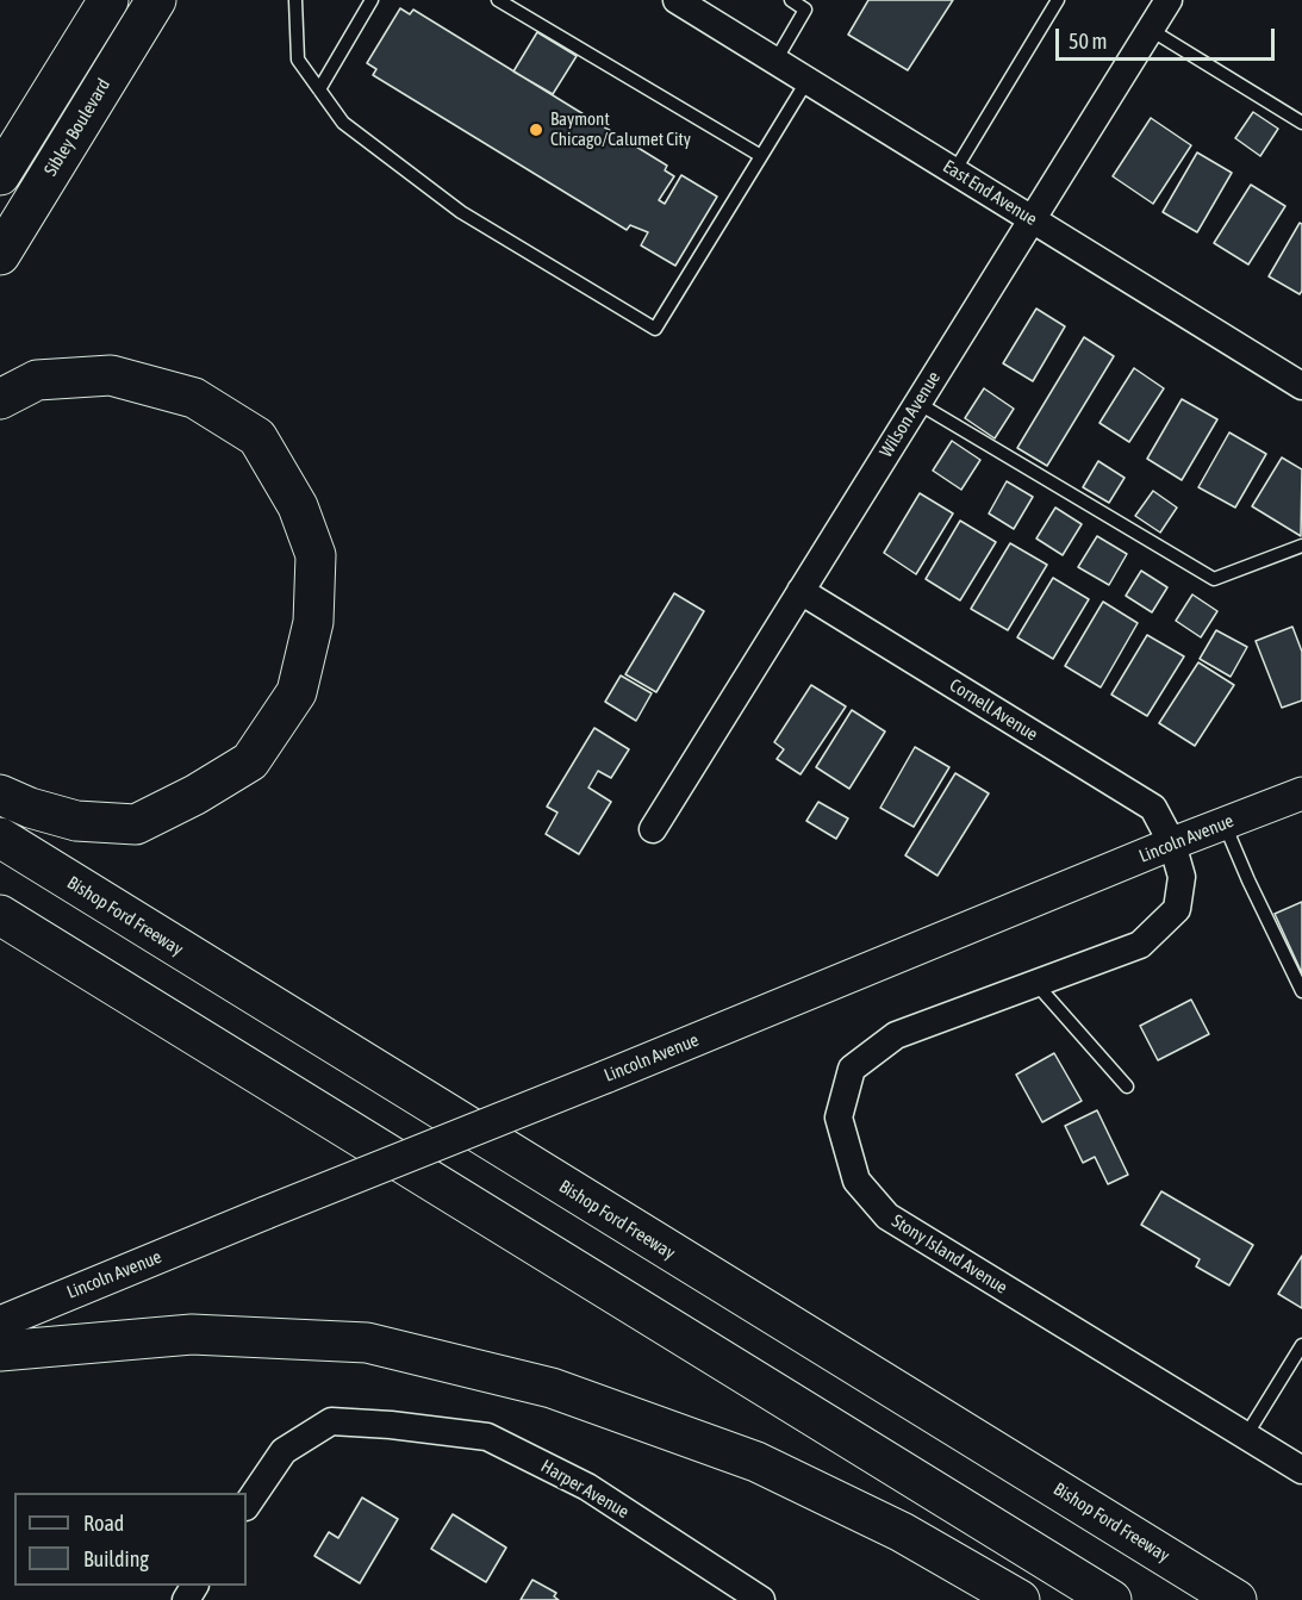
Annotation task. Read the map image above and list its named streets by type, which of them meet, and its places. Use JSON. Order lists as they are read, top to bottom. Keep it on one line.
{"streets":{"main road":["Sibley Boulevard","Bishop Ford Freeway"],"street":["East End Avenue","Wilson Avenue","Cornell Avenue","Lincoln Avenue","Stony Island Avenue","Harper Avenue"]},"crossings":[["East End Avenue","Wilson Avenue"],["Wilson Avenue","Cornell Avenue"],["Cornell Avenue","Lincoln Avenue"],["Cornell Avenue","Stony Island Avenue"],["Lincoln Avenue","Stony Island Avenue"]],"places":["Baymont Chicago/Calumet City"],"legend":["Road","Building"],"scale_bar":"50 m"}
